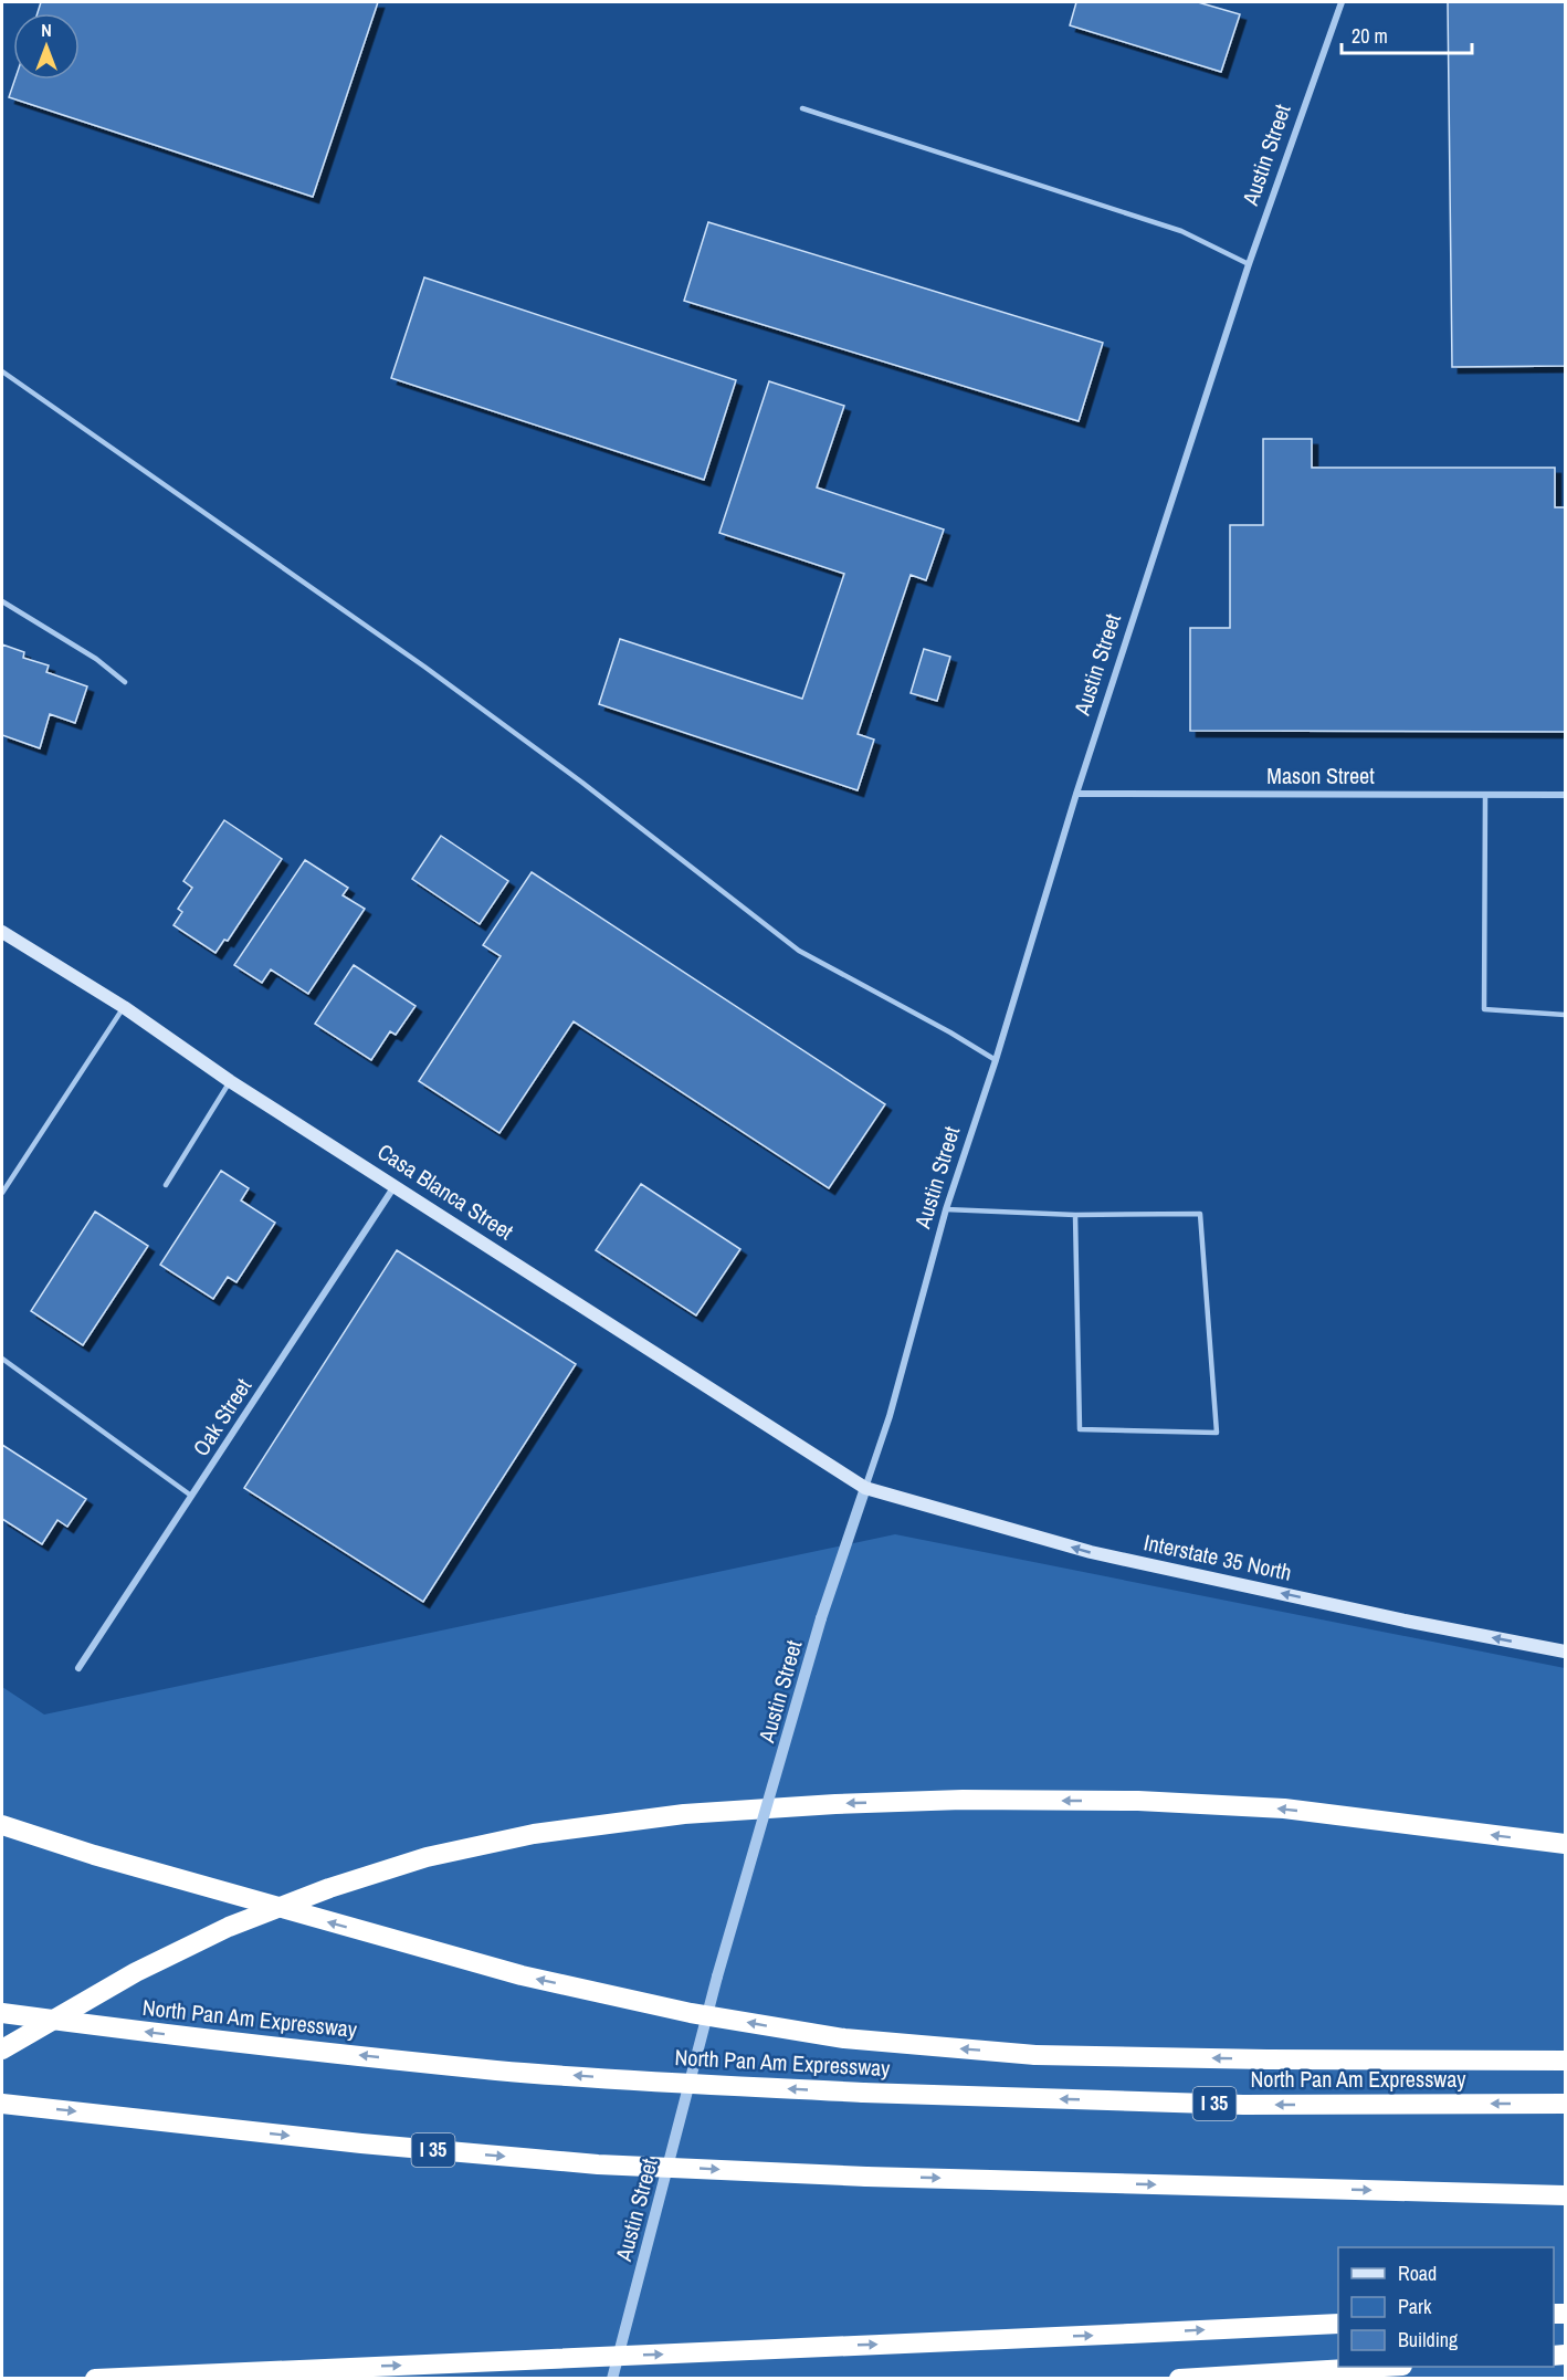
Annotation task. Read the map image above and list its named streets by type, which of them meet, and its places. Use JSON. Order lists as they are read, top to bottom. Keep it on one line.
{"streets":{"highway":["North Pan Am Expressway","I 35"],"main road":["Casa Blanca Street","Interstate 35 North"],"street":["Austin Street","Mason Street","Oak Street"]},"crossings":[["Austin Street","Mason Street"],["Austin Street","Casa Blanca Street"],["Austin Street","Interstate 35 North"],["Casa Blanca Street","Oak Street"],["Casa Blanca Street","Interstate 35 North"]],"one_way":["Interstate 35 North"],"legend":["Road","Park","Building"],"scale_bar":"20 m","north":"top"}
